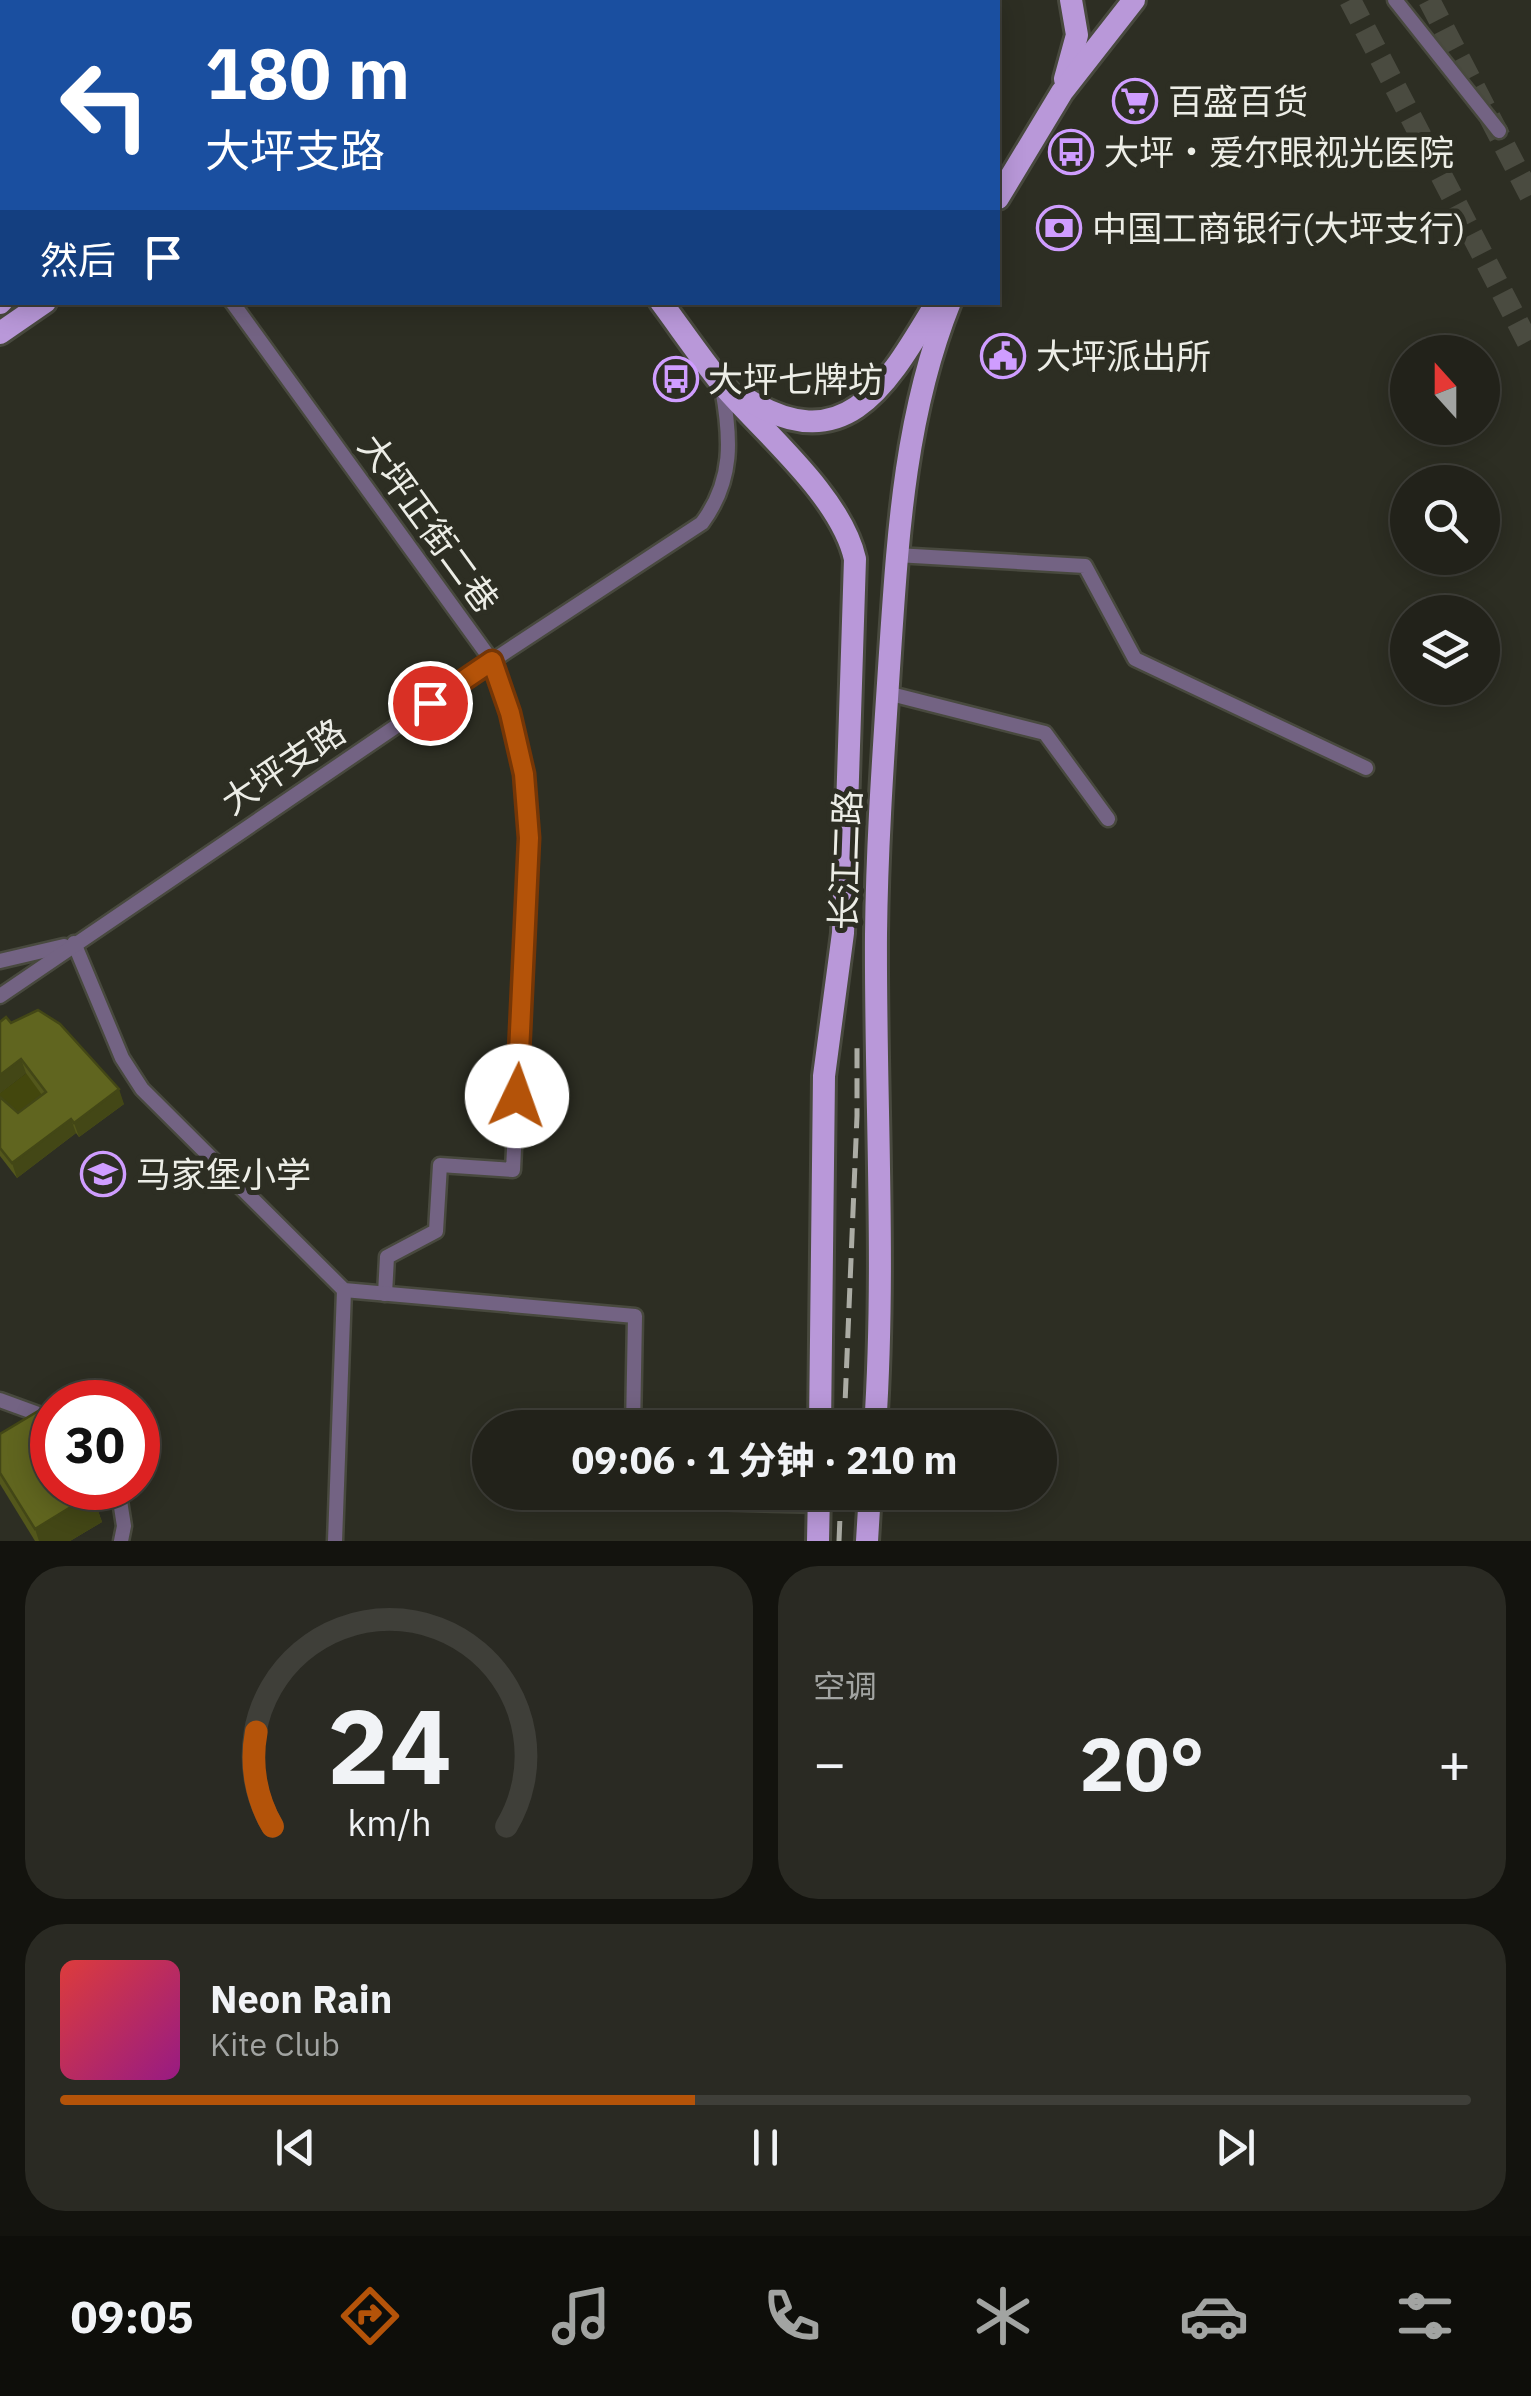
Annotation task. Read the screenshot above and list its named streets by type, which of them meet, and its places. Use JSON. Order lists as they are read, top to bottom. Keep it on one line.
{"streets":{"main road":["长江二路"],"street":["大坪正街二巷","大坪支路"]},"crossings":[["大坪正街二巷","大坪支路"],["大坪支路","长江二路"]],"places":{"supermarket":["百盛百货"],"bus stop":["大坪‧爱尔眼视光医院","大坪七牌坊"],"bank":["中国工商银行(大坪支行)"],"public building":["大坪派出所"],"school or university":["马家堡小学"]},"north":"top","page":{"turn":["180 m","大坪支路"],"then":"然后","limit":"30","trip":"09:06 · 1 分钟 · 210 m","tile":"空调","heat":["−","20°","+"],"song":["Neon Rain","Kite Club"],"tabs":"09:05","gauge":["24","km/h"]}}
